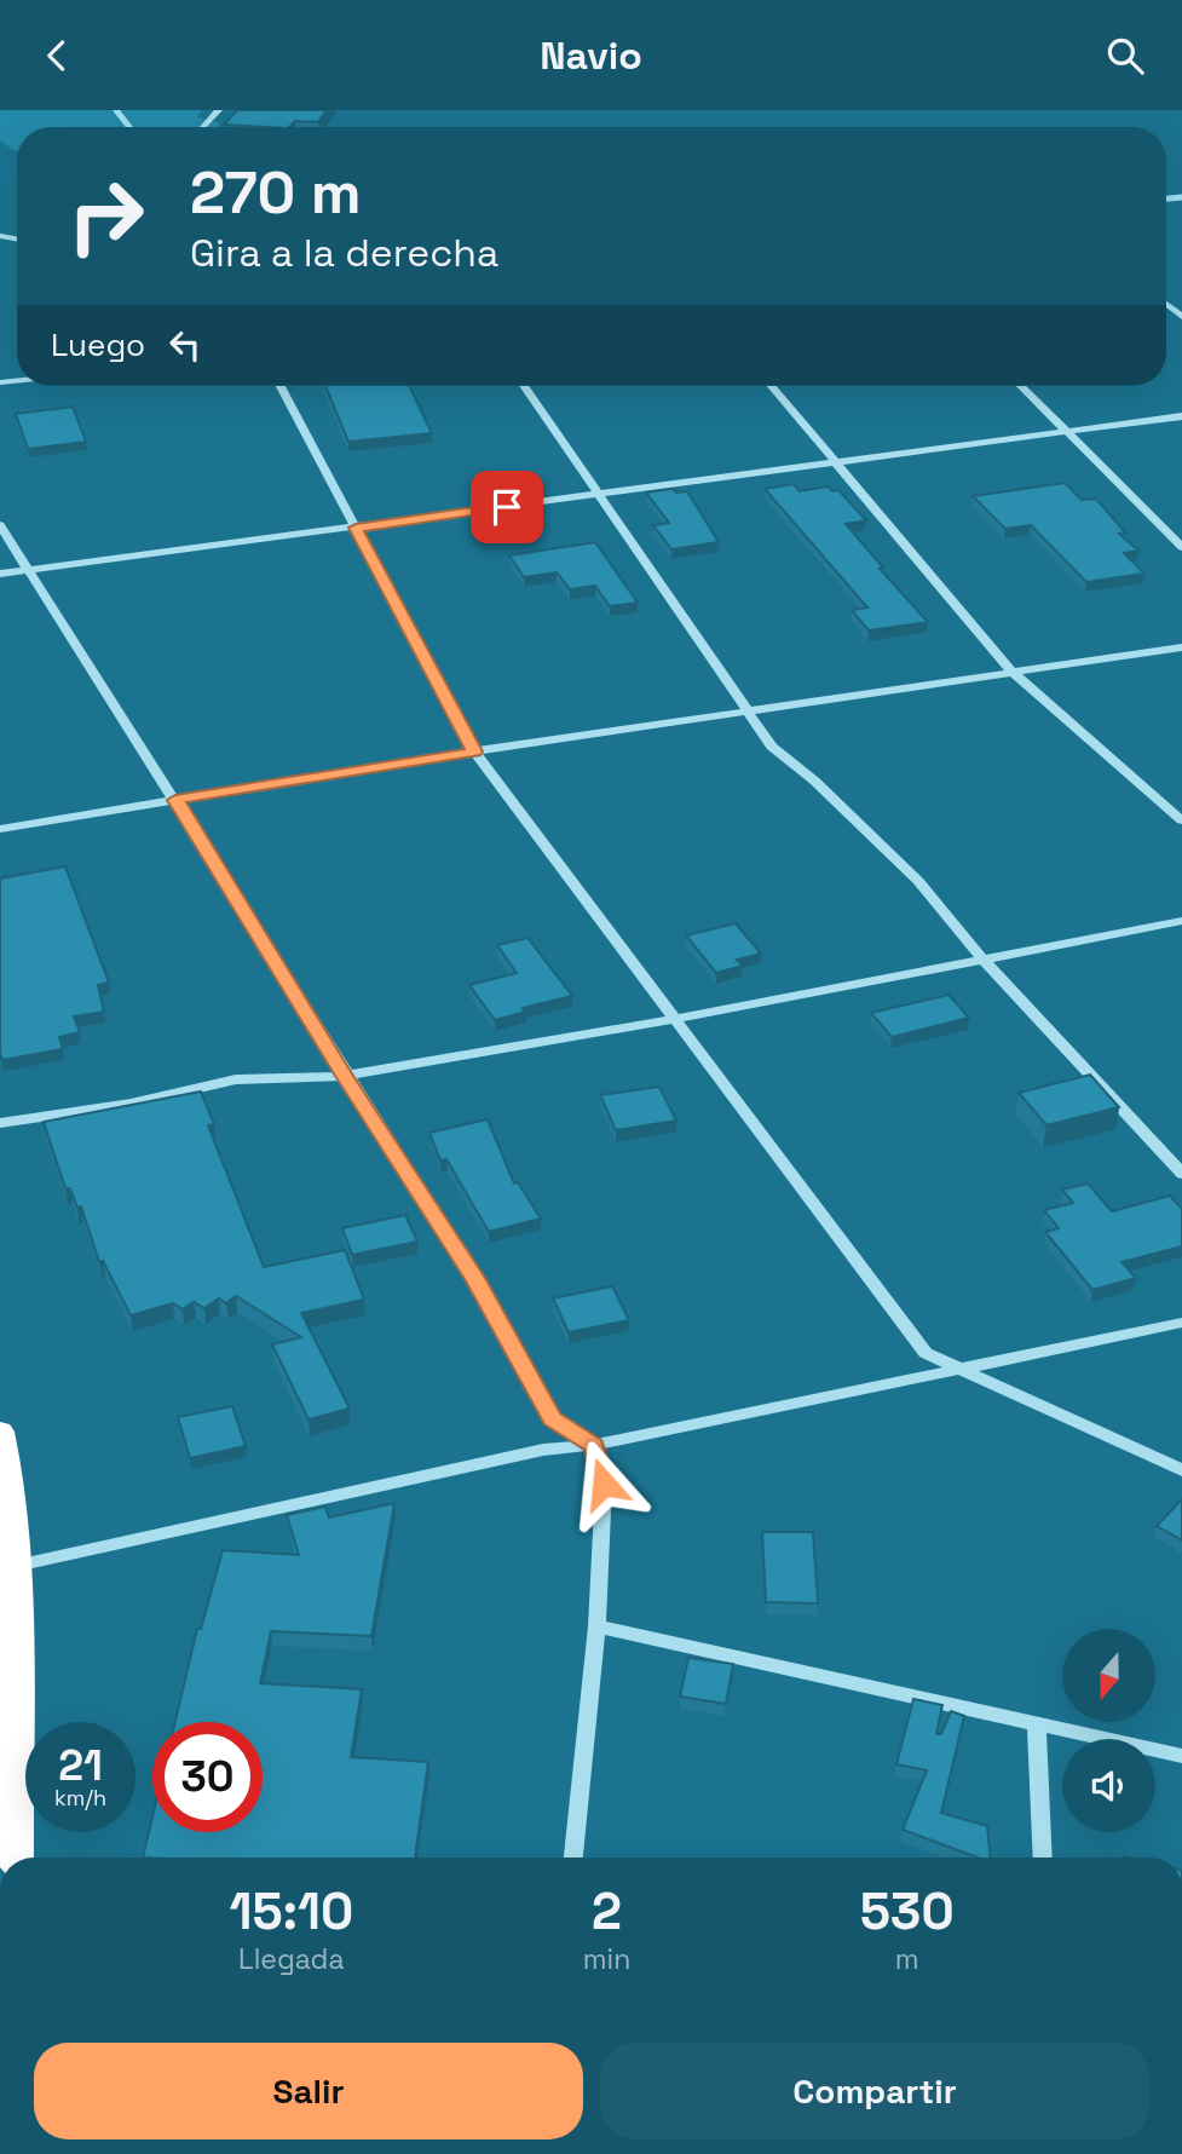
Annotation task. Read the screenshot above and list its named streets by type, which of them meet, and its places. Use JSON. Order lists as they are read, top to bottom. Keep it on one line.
{"north":"bottom","page":{"header":"Navio","turn":["270 m","Gira a la derecha"],"then":"Luego","speed":"21 km/h","limit":"30","eta":["15:10","Llegada","2","min","530","m"],"buttons":["Salir","Compartir"]}}
